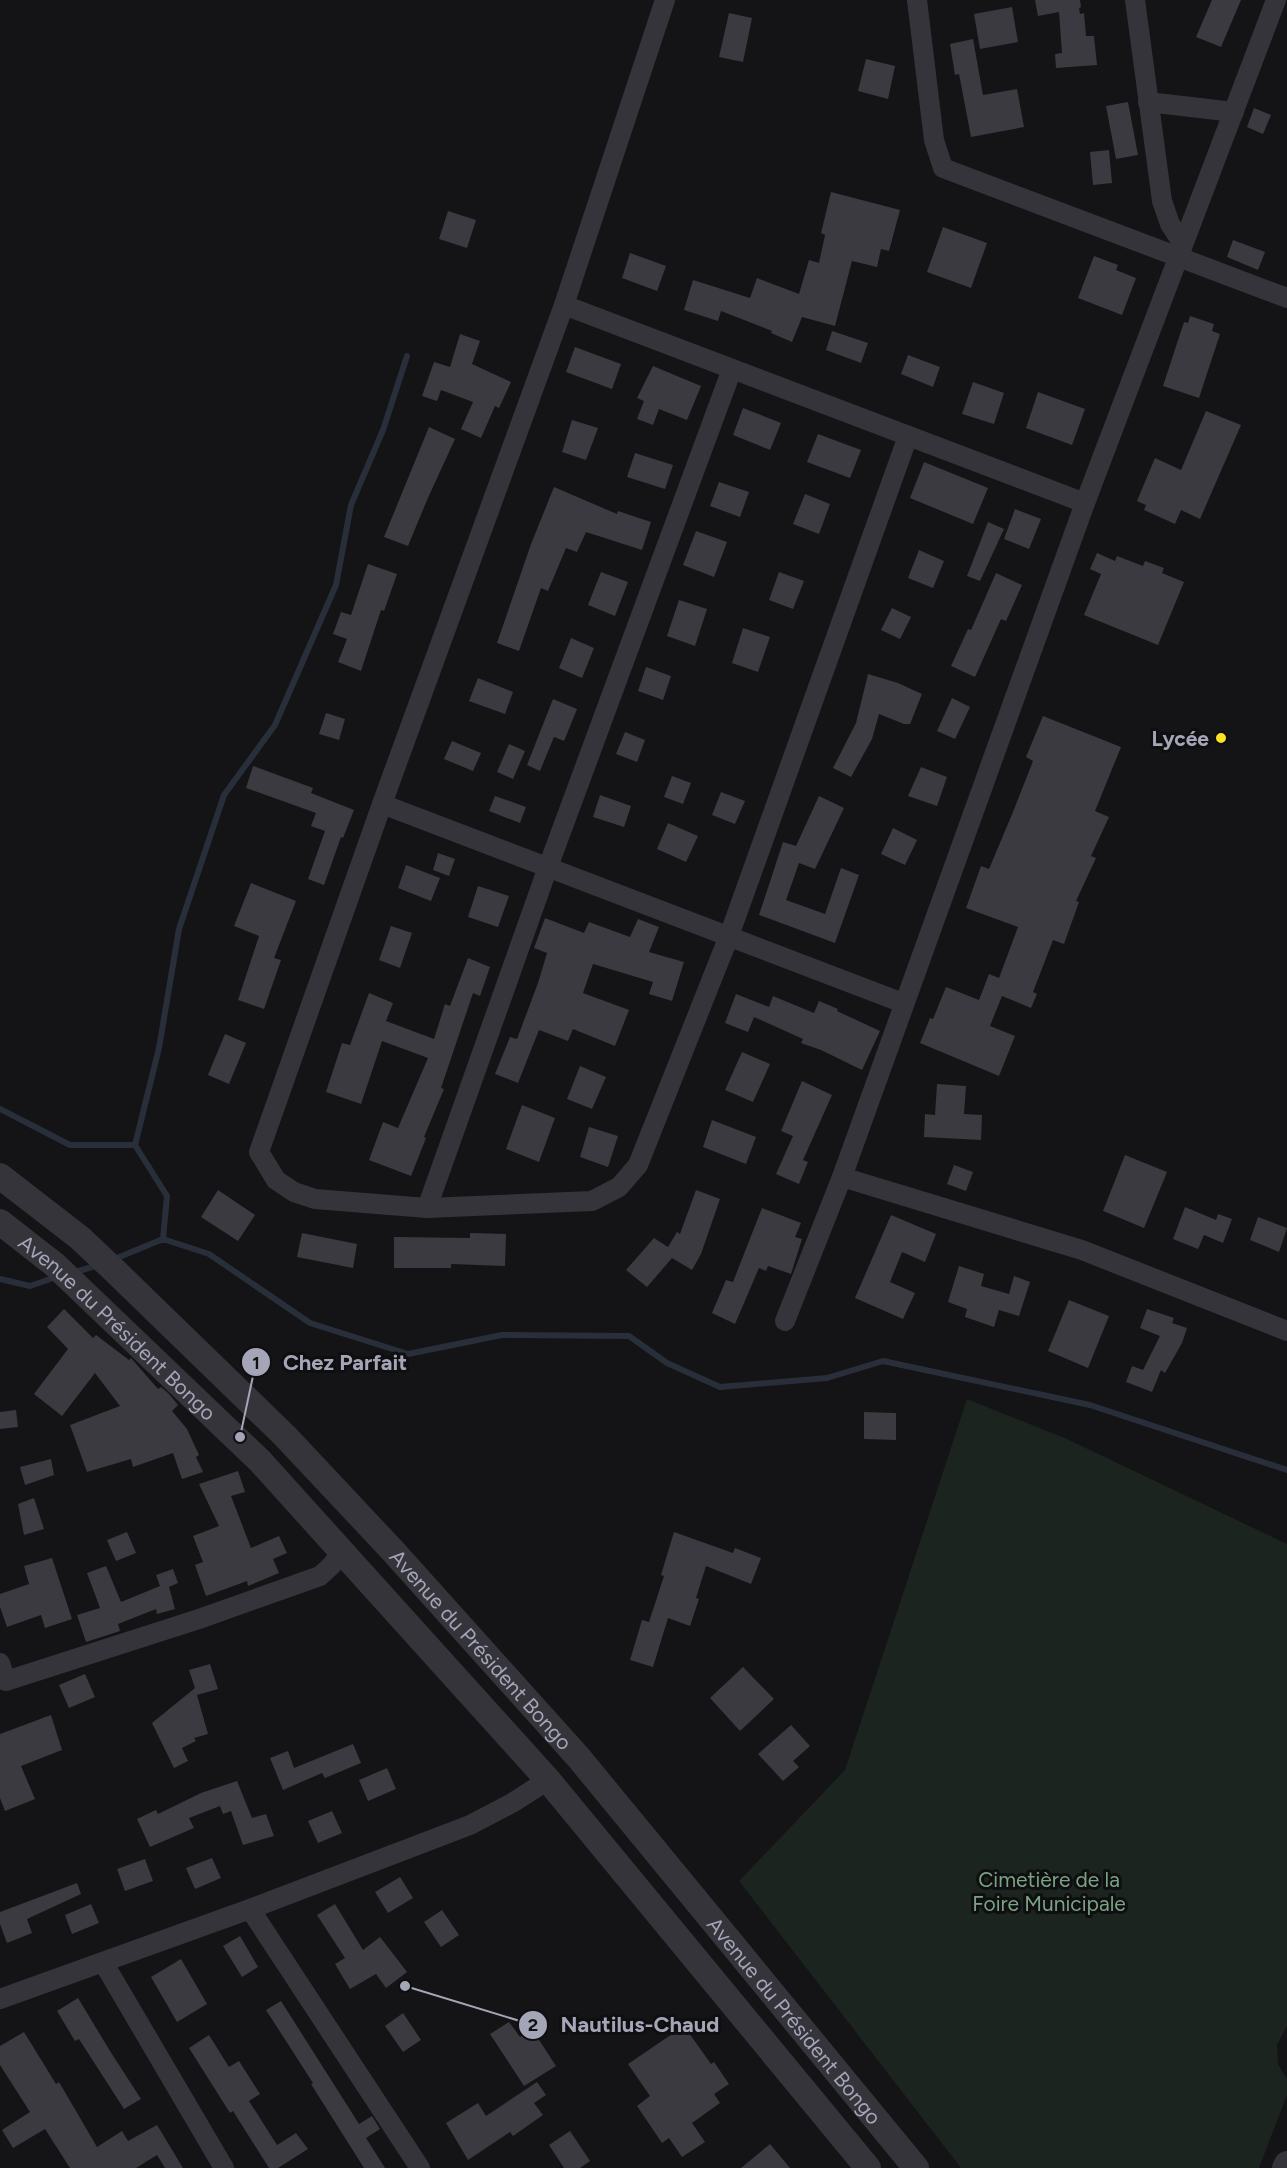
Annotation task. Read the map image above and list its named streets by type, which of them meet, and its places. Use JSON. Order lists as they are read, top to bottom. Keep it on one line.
{"streets":{"street":["Avenue du Président Bongo"]},"parks":["Cimetière de la Foire Municipale"],"places":["Lycée","Chez Parfait","Nautilus-Chaud"]}
